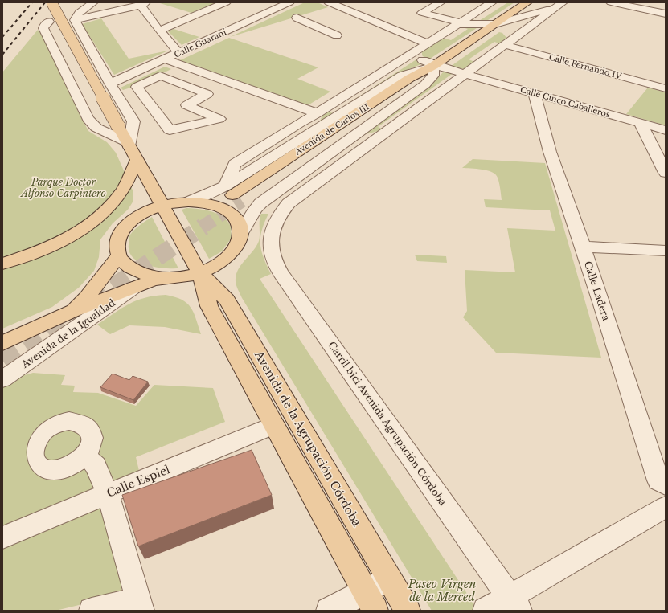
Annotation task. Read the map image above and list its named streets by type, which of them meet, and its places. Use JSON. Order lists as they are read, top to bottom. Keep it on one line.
{"streets":{"main road":["Avenida de Carlos III","Avenida de la Agrupación Córdoba"],"street":["Calle Guaraní","Calle Fernando IV","Calle Cinco Caballeros","Calle Ladera","Avenida de la Igualdad","Carril bici Avenida Agrupación Córdoba","Calle Espiel"]},"crossings":[["Calle Fernando IV","Avenida de Carlos III"],["Calle Cinco Caballeros","Avenida de Carlos III"],["Calle Cinco Caballeros","Calle Ladera"],["Avenida de Carlos III","Carril bici Avenida Agrupación Córdoba"],["Avenida de la Agrupación Córdoba","Calle Espiel"]],"parks":["Parque Doctor Alfonso Carpintero","Paseo Virgen de la Merced"]}
